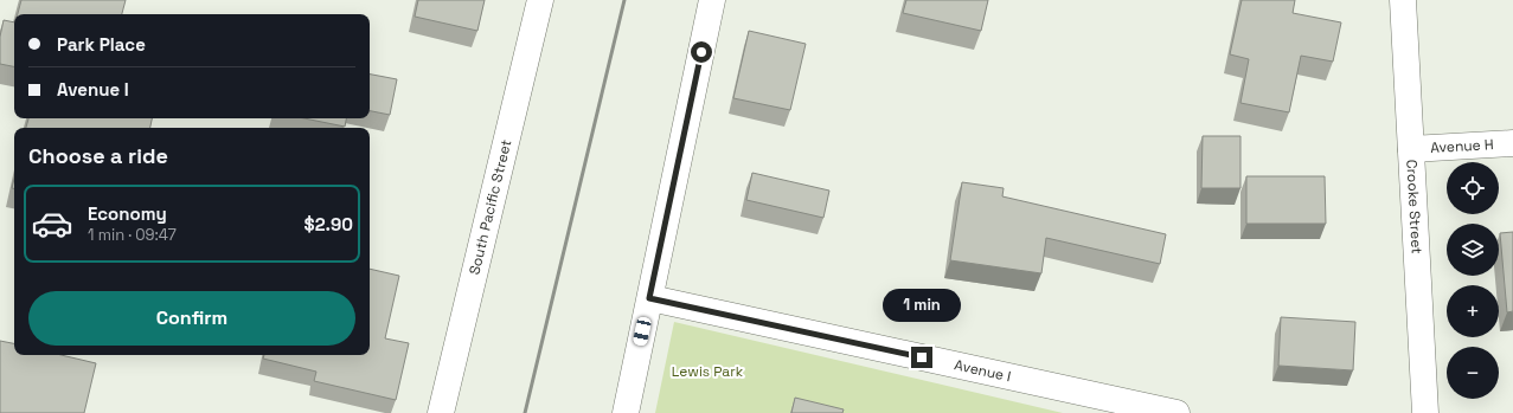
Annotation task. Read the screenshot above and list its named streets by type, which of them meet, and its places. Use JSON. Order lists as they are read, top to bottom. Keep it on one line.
{"streets":{"street":["Avenue H","South Pacific Street","Crooke Street","Avenue I"]},"crossings":[["Avenue H","Crooke Street"]],"parks":["Lewis Park"],"page":{"banner":["Park Place","Avenue I"],"heading":"Choose a ride","map_buttons":["+","−"],"list":[{"name":"Economy","note":"1 min · 09:47","value":"$2.90"}],"buttons":"Confirm","bubble":"1 min"}}
